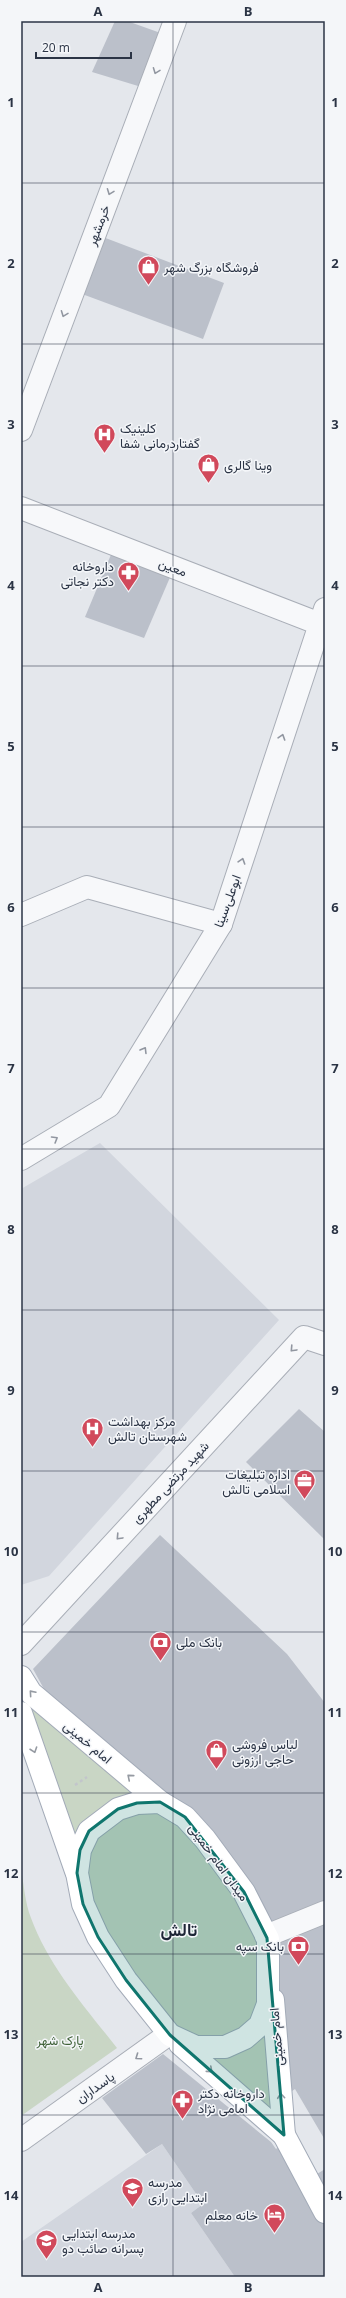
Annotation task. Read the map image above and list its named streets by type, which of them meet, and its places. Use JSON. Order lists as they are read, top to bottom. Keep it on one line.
{"streets":{"main road":["امام خمینی","میدان امام خمینی"],"street":["خرمشهر","معین","ابوعلی‌سینا","شهید مرتضی مطهری","پاسداران"]},"crossings":[["معین","ابوعلی‌سینا"],["امام خمینی","میدان امام خمینی"],["امام خمینی","پاسداران"],["میدان امام خمینی","پاسداران"]],"one_way":["خرمشهر","ابوعلی‌سینا","شهید مرتضی مطهری","پاسداران"],"districts":["تالش"],"parks":["پارک شهر"],"places":{"shop":["فروشگاه بزرگ شهر","وینا گالری","لباس فروشی حاجی ارزونی"],"hospital":["کلینیک گفتاردرمانی شفا","مرکز بهداشت شهرستان تالش"],"pharmacy":["داروخانه دکتر نجاتی","داروخانه دکتر امامی نژاد"],"office":["اداره تبلیغات اسلامی تالش"],"bank":["بانک ملی","بانک سپه"],"school or university":["مدرسه ابتدایی رازی","مدرسه ابتدایی پسرانه صائب دو"],"hotel":["خانه معلم"]},"scale_bar":"20 m","grid":{"columns":["A","B"],"rows":["1","2","3","4","5","6","7","8","9","10","11","12","13","14"]}}
